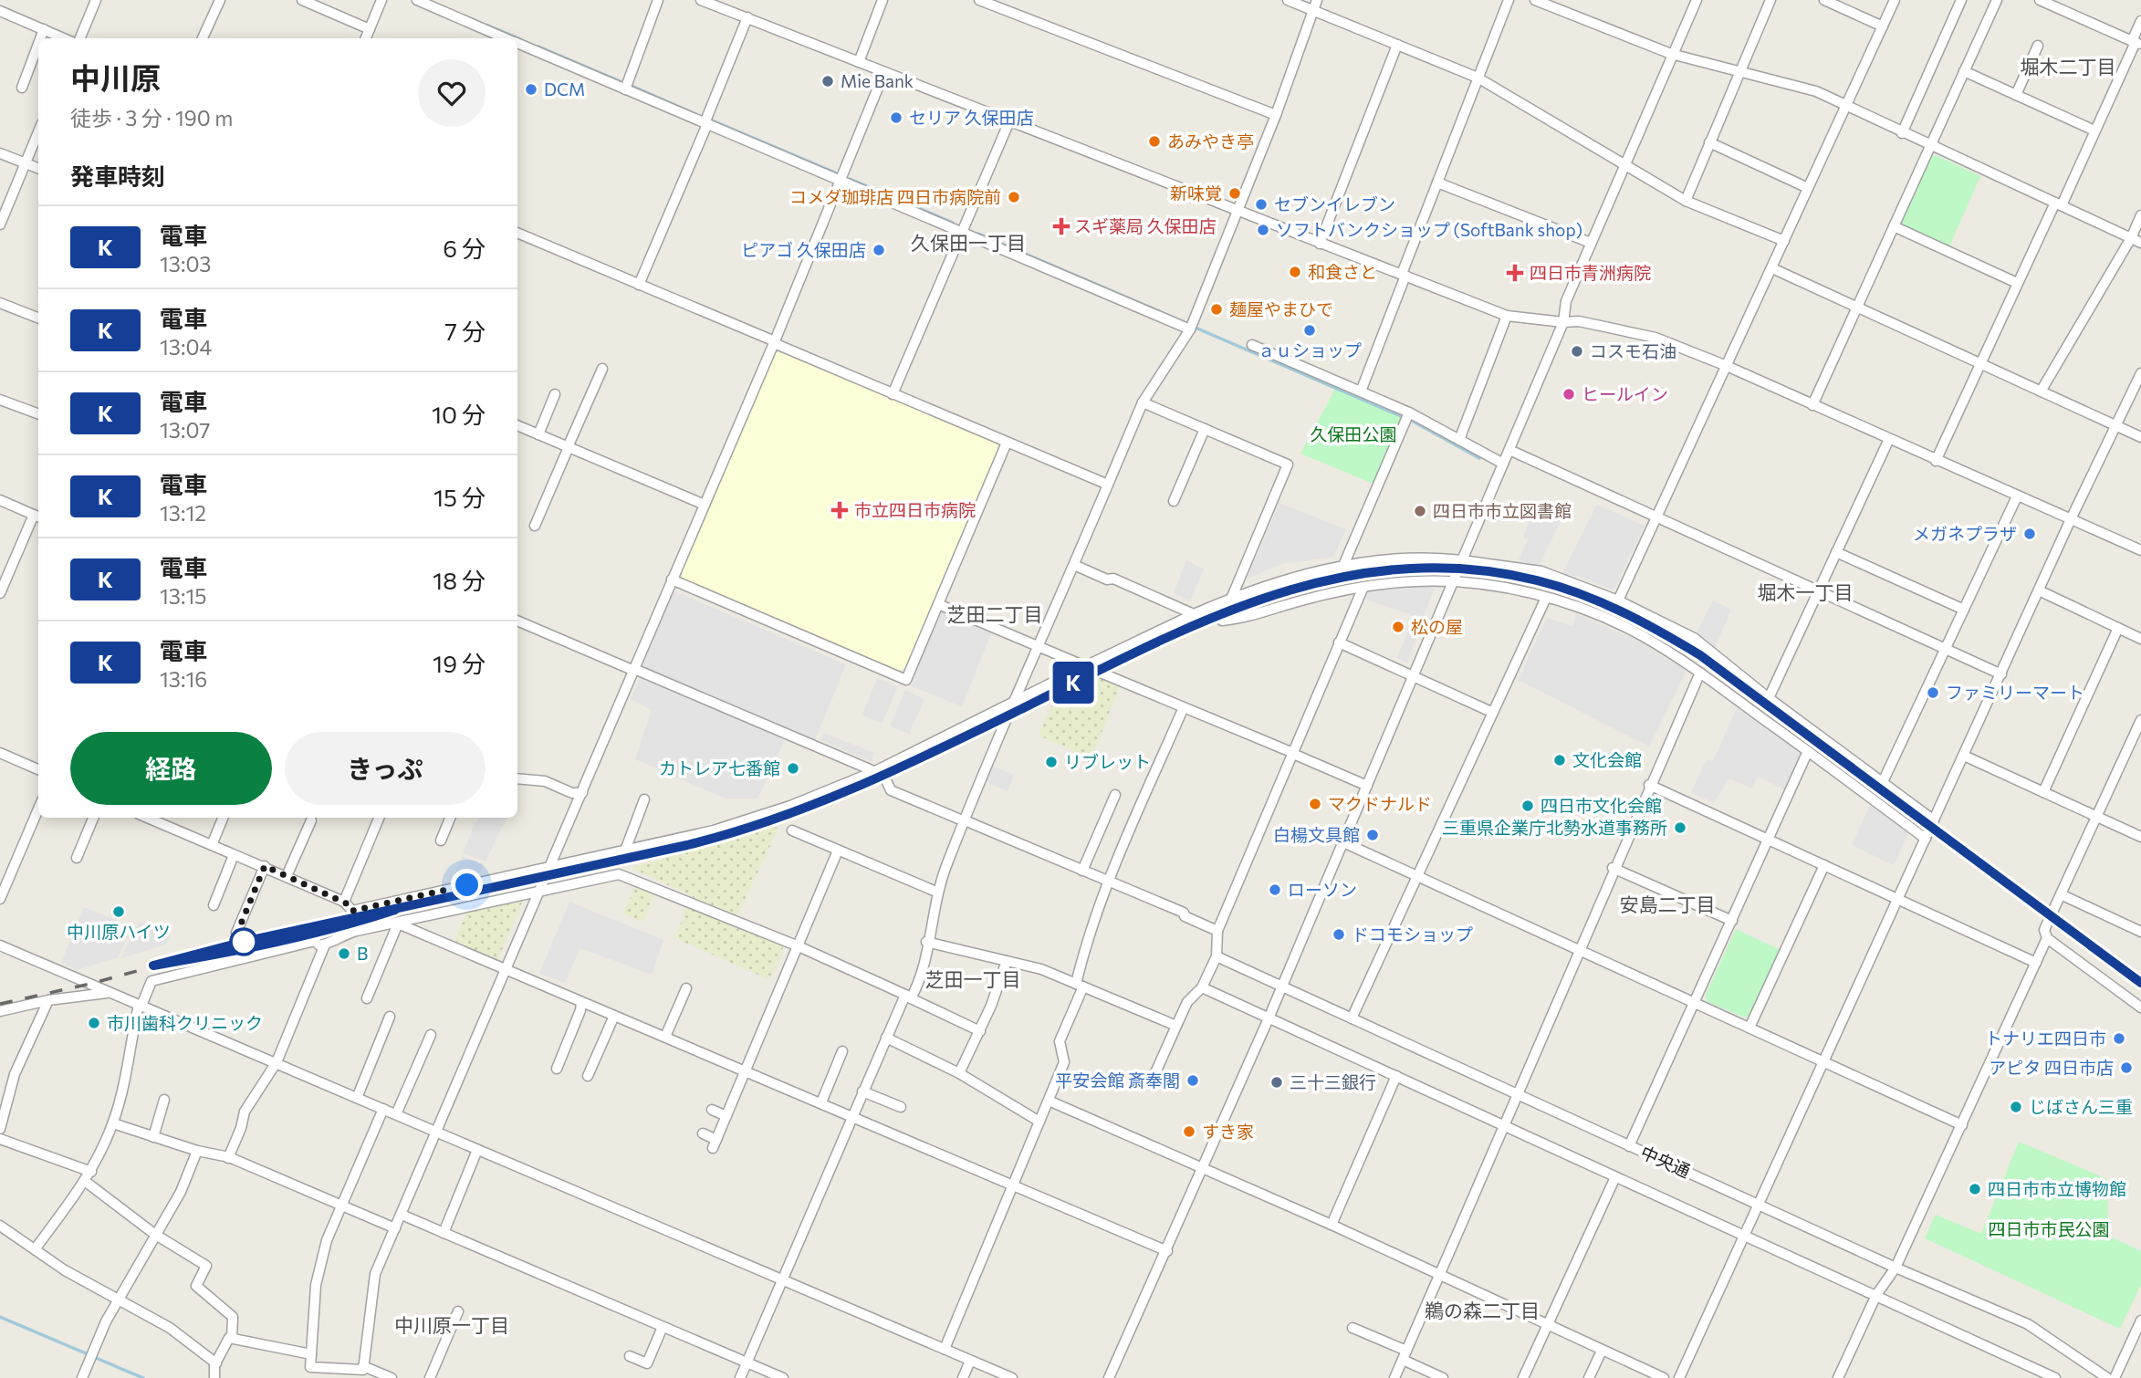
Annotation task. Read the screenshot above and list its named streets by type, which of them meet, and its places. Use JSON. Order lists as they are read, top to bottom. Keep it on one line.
{"streets":{"street":["中央通"]},"districts":["堀木二丁目","久保田一丁目","堀木一丁目","芝田二丁目","安島二丁目","芝田一丁目","鵜の森二丁目","中川原一丁目"],"parks":["久保田公園","四日市市民公園"],"places":{"other":["Mie Bank","DCM","セリア 久保田店","あみやき亭","新味覚","コメダ珈琲店 四日市病院前","セブンイレブン","ソフトバンクショップ (SoftBank shop)","ピアゴ 久保田店","和食さと","麺屋やまひで","ａｕショップ","コスモ石油","ヒールイン","四日市市立図書館","メガネプラザ","松の屋","ファミリーマート","文化会館","リブレット","カトレア七番館","マクドナルド","四日市文化会館","三重県企業庁北勢水道事務所","白楊文具館","ローソン","中川原ハイツ","ドコモショップ","B","市川歯科クリニック","トナリエ四日市","アピタ 四日市店","平安会館 斎奉閣","三十三銀行","じばさん三重","すき家","四日市市立博物館"],"health":["スギ薬局 久保田店","四日市青洲病院","市立四日市病院"]},"page":{"on_map":"K","heading":[["中川原","徒歩 · 3 分 · 190 m"],"発車時刻"],"list":[{"mark":"K","name":"電車","note":"13:03","value":"6 分"},{"mark":"K","name":"電車","note":"13:04","value":"7 分"},{"mark":"K","name":"電車","note":"13:07","value":"10 分"},{"mark":"K","name":"電車","note":"13:12","value":"15 分"},{"mark":"K","name":"電車","note":"13:15","value":"18 分"},{"mark":"K","name":"電車","note":"13:16","value":"19 分"}],"buttons":["経路","きっぷ"]}}
